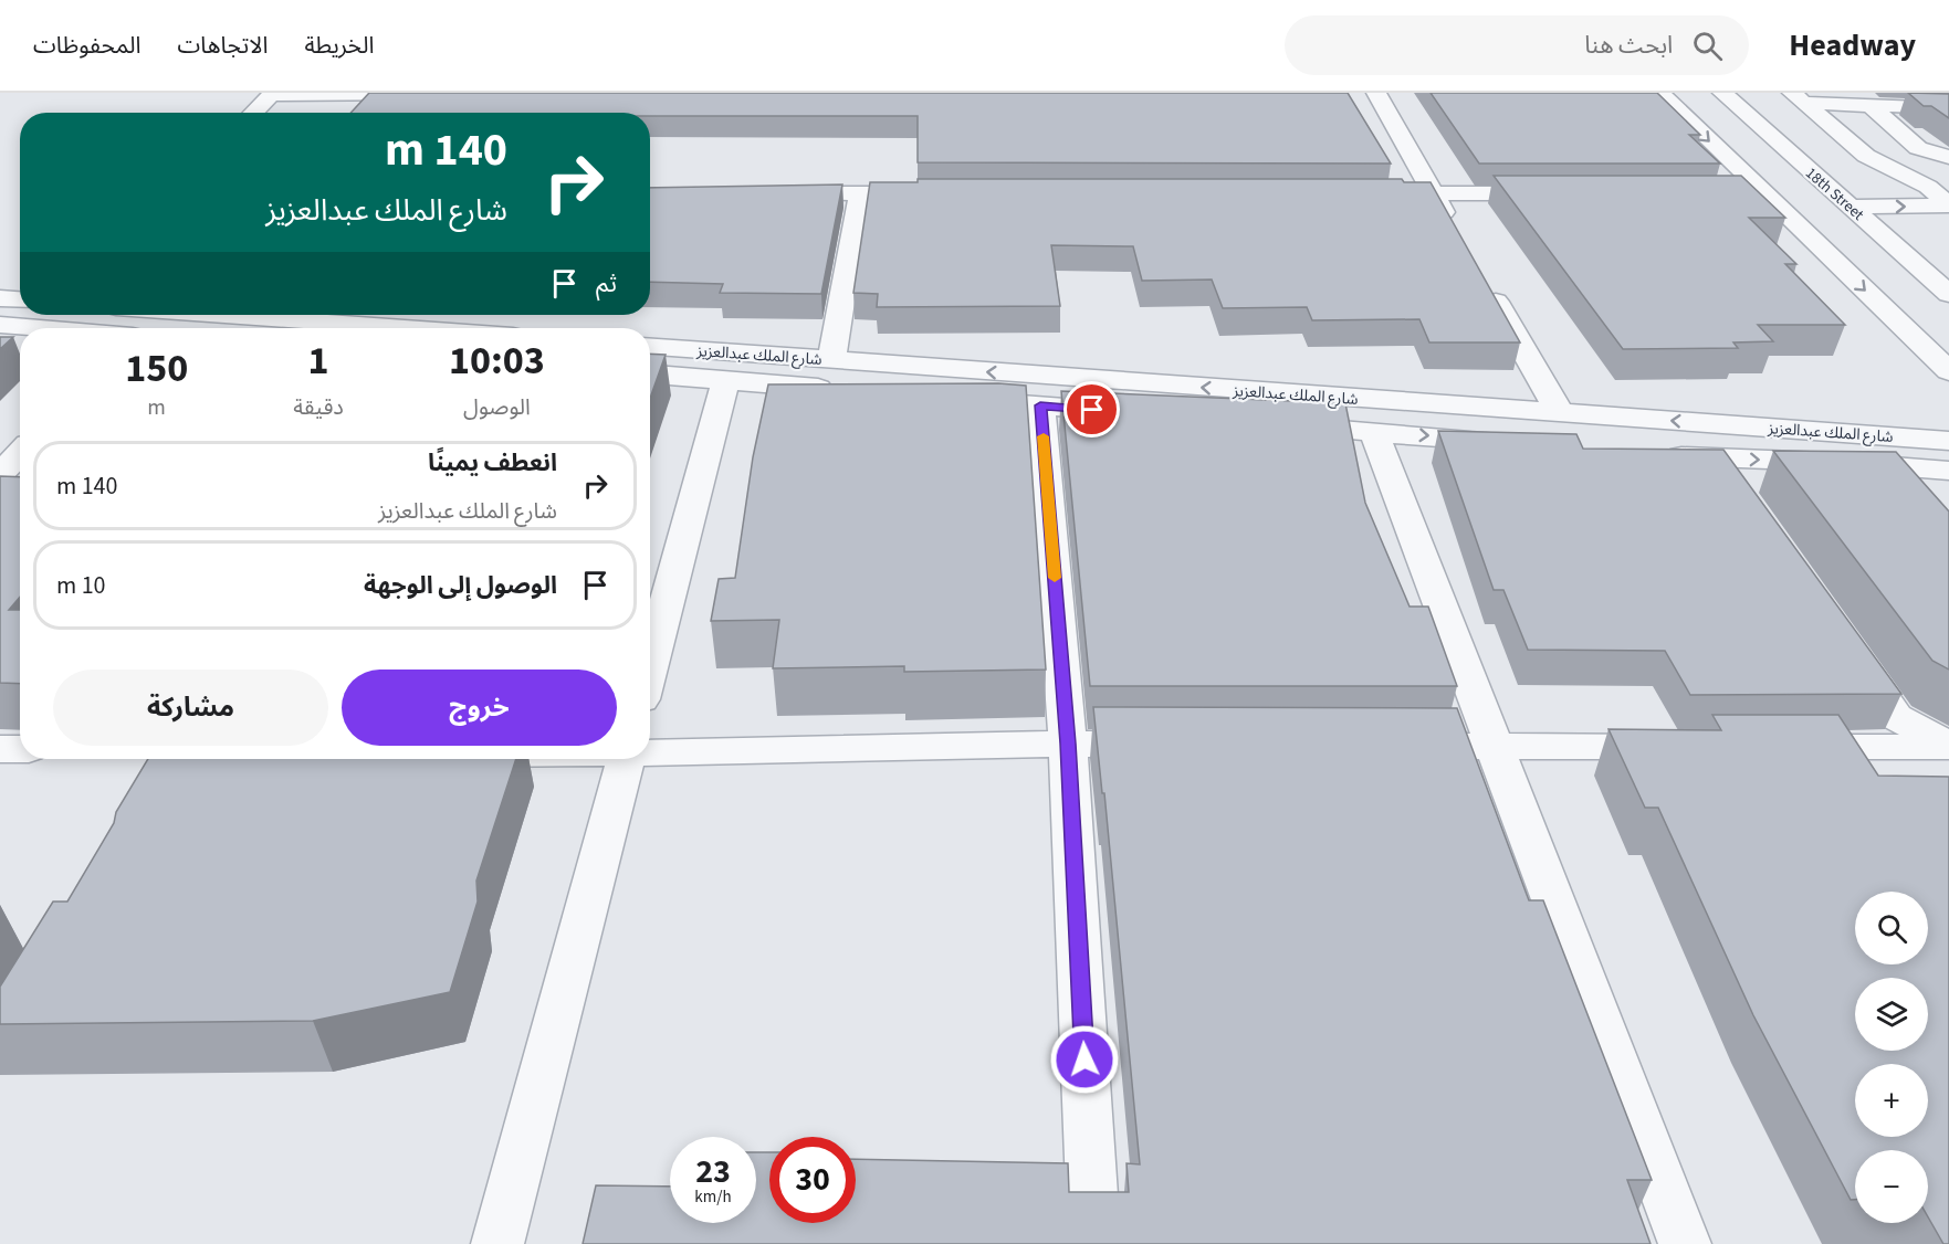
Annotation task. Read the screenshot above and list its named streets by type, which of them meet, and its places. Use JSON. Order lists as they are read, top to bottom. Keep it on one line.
{"streets":{"street":["18th Street","شارع الملك عبدالعزيز"]},"page":{"header":"Headway","search":"ابحث هنا","nav":["الخريطة","الاتجاهات","المحفوظات"],"turn":["140 m","شارع الملك عبدالعزيز"],"then":"ثم","eta":["10:03","الوصول","1","دقيقة","150","m"],"list":[{"name":"انعطف يمينًا","note":"شارع الملك عبدالعزيز","value":"140 m"},{"name":"الوصول إلى الوجهة","value":"10 m"}],"buttons":["خروج","مشاركة"],"map_buttons":["+","−"],"speed":"23 km/h","limit":"30"}}
